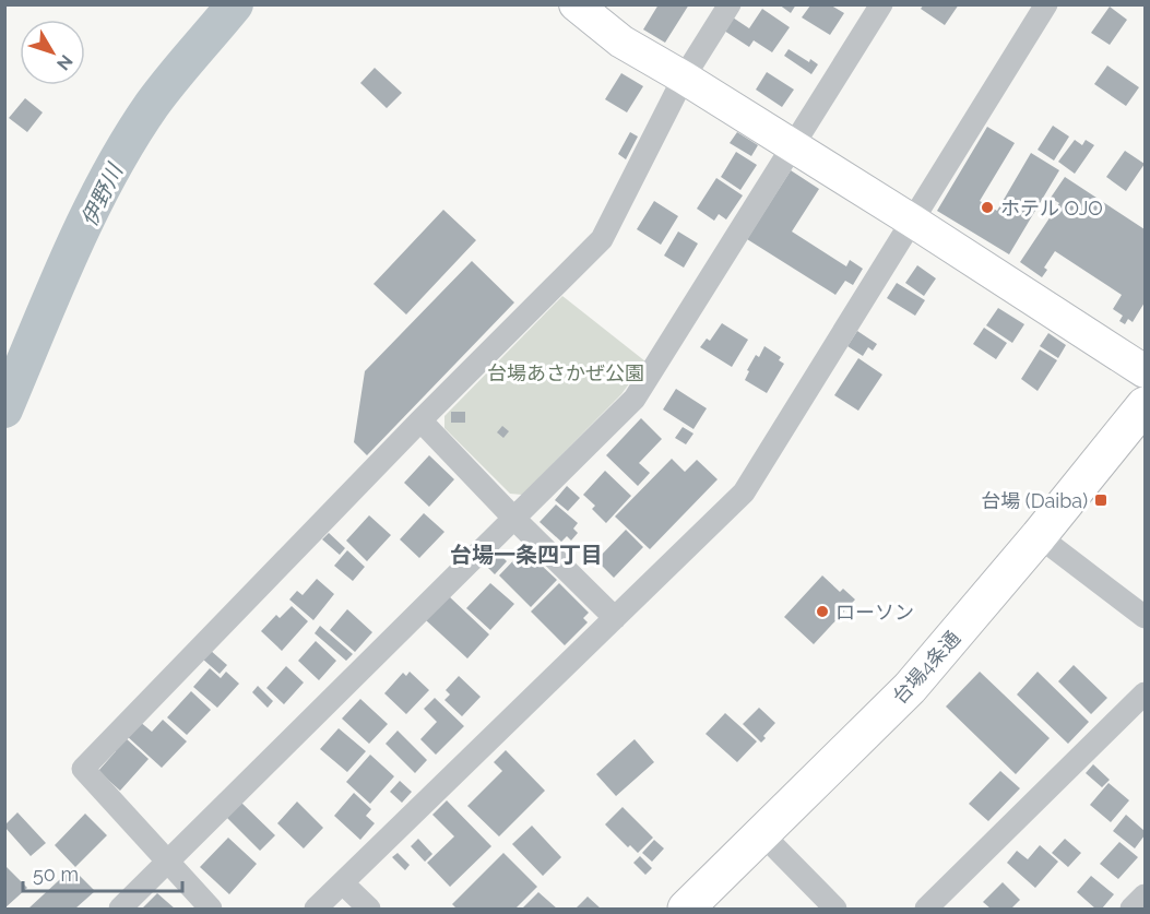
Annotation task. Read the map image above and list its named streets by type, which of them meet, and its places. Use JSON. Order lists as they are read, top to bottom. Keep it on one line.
{"streets":{"highway":["台場4条通"]},"districts":["台場一条四丁目"],"water":["伊野川"],"parks":["台場あさかぜ公園"],"places":{"other":["ホテル OJO","ローソン"],"transit":["台場 (Daiba)"]},"scale_bar":"50 m","north":"bottom right"}
